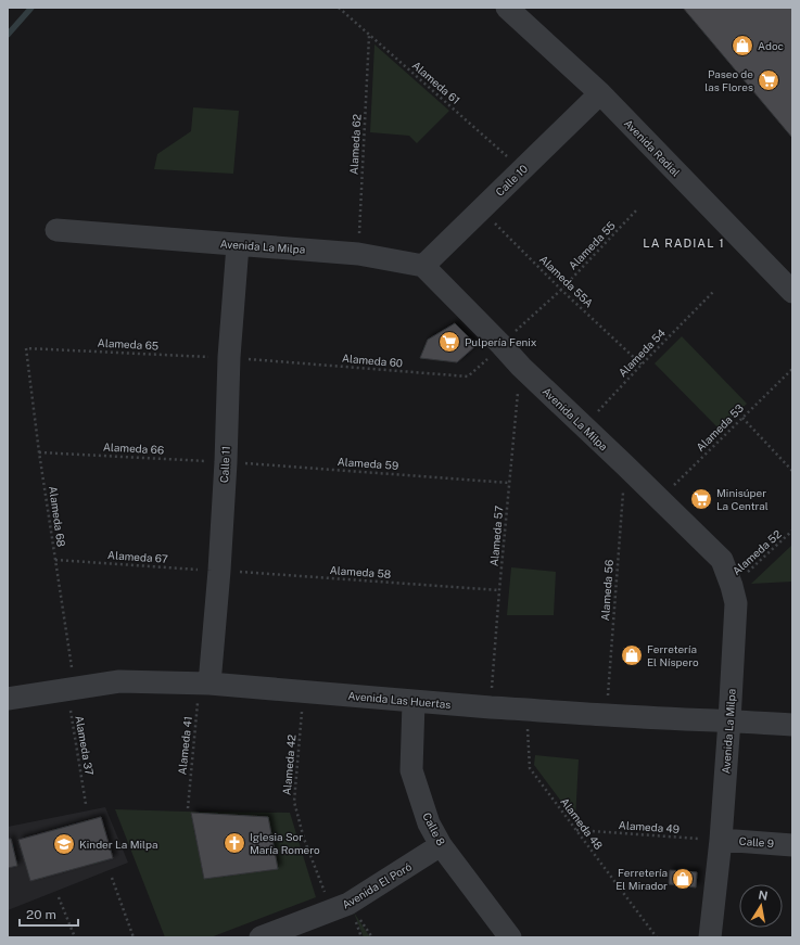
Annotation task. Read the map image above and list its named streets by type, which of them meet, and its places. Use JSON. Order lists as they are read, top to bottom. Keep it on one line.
{"streets":{"street":["Avenida Radial","Calle 10","Avenida La Milpa","Calle 11","Avenida Las Huertas","Calle 8","Calle 9","Avenida El Poró"],"path":["Alameda 61","Alameda 62","Alameda 55","Alameda 55A","Alameda 65","Alameda 54","Alameda 60","Alameda 53","Alameda 66","Alameda 59","Alameda 68","Alameda 57","Alameda 52","Alameda 67","Alameda 58","Alameda 56","Alameda 37","Alameda 41","Alameda 42","Alameda 48","Alameda 49"]},"crossings":[["Alameda 61","Alameda 62"],["Alameda 61","Calle 10"],["Alameda 62","Avenida La Milpa"],["Avenida Radial","Calle 10"],["Calle 10","Avenida La Milpa"],["Calle 10","Alameda 55A"],["Alameda 55","Avenida La Milpa"],["Alameda 55","Alameda 55A"],["Alameda 55","Alameda 60"],["Avenida La Milpa","Alameda 54"],["Avenida La Milpa","Alameda 60"],["Avenida La Milpa","Alameda 53"],["Avenida La Milpa","Calle 11"],["Avenida La Milpa","Alameda 57"],["Avenida La Milpa","Alameda 52"],["Avenida La Milpa","Alameda 56"],["Avenida La Milpa","Avenida Las Huertas"],["Avenida La Milpa","Alameda 49"],["Avenida La Milpa","Calle 9"],["Alameda 55A","Alameda 54"],["Alameda 65","Alameda 60"],["Alameda 65","Calle 11"],["Alameda 65","Alameda 68"],["Alameda 60","Calle 11"],["Alameda 66","Alameda 59"],["Alameda 66","Calle 11"],["Alameda 66","Alameda 68"],["Alameda 59","Calle 11"],["Alameda 59","Alameda 57"],["Calle 11","Alameda 67"],["Calle 11","Alameda 58"],["Calle 11","Avenida Las Huertas"],["Calle 11","Alameda 41"],["Alameda 68","Alameda 67"],["Alameda 68","Avenida Las Huertas"],["Alameda 68","Alameda 37"],["Alameda 57","Alameda 58"],["Alameda 57","Avenida Las Huertas"],["Alameda 67","Alameda 58"],["Alameda 56","Avenida Las Huertas"],["Avenida Las Huertas","Alameda 37"],["Avenida Las Huertas","Alameda 41"],["Avenida Las Huertas","Alameda 42"],["Avenida Las Huertas","Alameda 48"],["Avenida Las Huertas","Calle 8"],["Alameda 42","Avenida El Poró"],["Alameda 48","Alameda 49"],["Alameda 49","Calle 9"],["Calle 8","Avenida El Poró"]],"districts":["LA RADIAL 1"],"places":{"shop":["Adoc","Ferretería El Níspero","Ferretería El Mirador"],"supermarket":["Paseo de las Flores","Pulpería Fenix","Minisúper La Central"],"church":["Iglesia Sor María Romero"],"school or university":["Kinder La Milpa"]},"scale_bar":"20 m","north":"top"}
